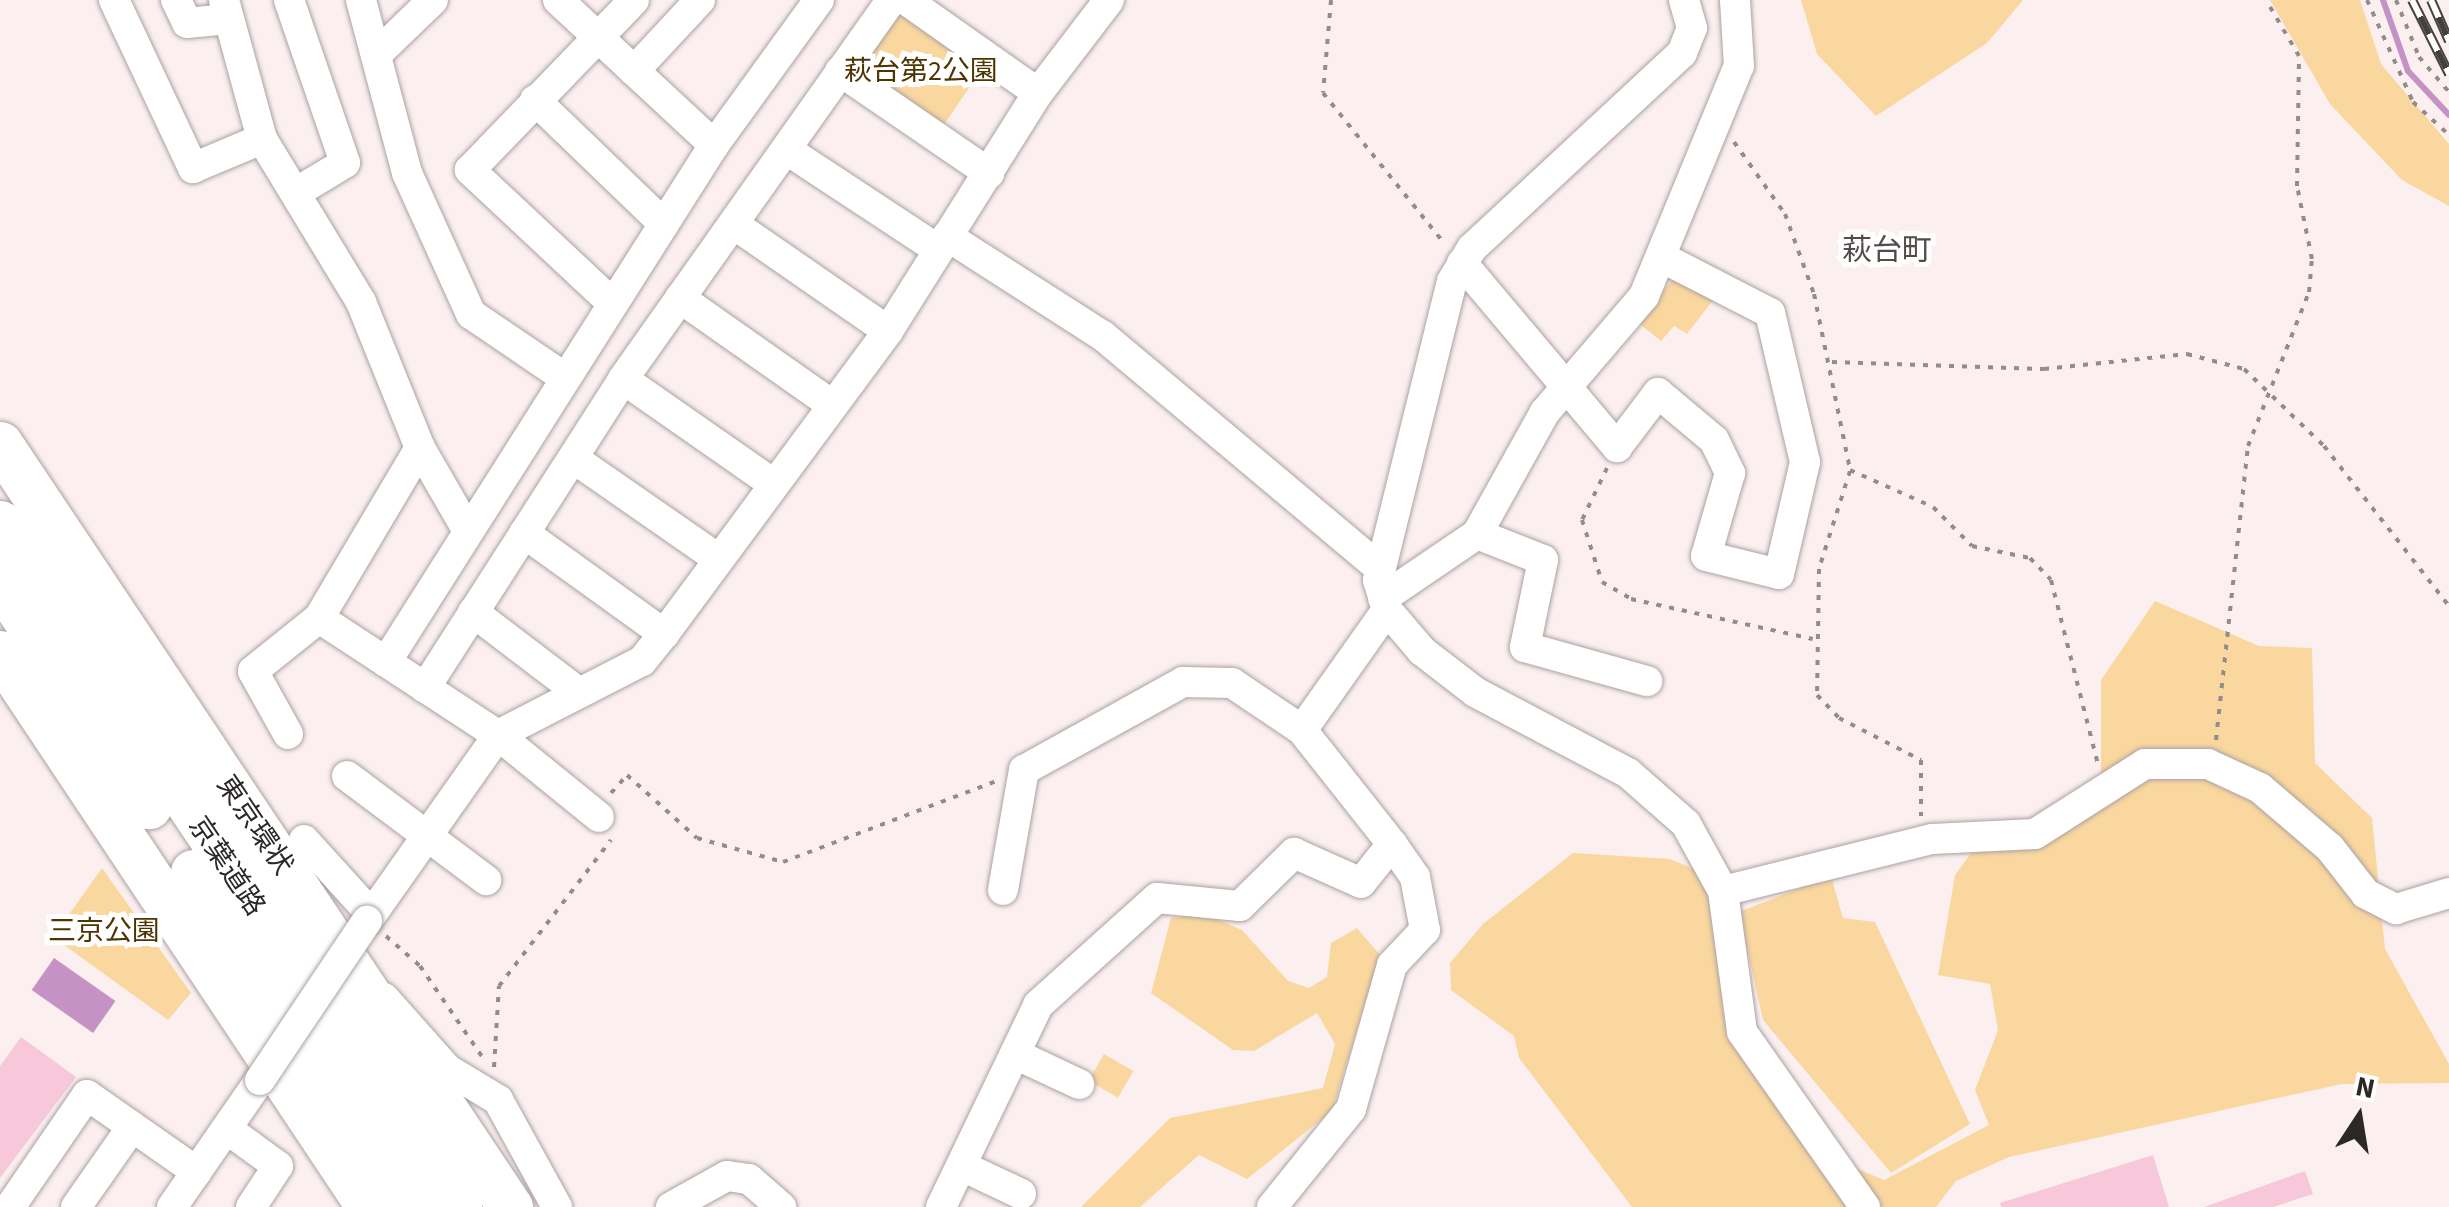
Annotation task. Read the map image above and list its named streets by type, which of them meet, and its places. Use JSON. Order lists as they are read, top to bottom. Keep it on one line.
{"streets":{"highway":["東京環状","京葉道路"]},"districts":["萩台町"],"parks":["萩台第2公園","三京公園"],"north":"top"}
